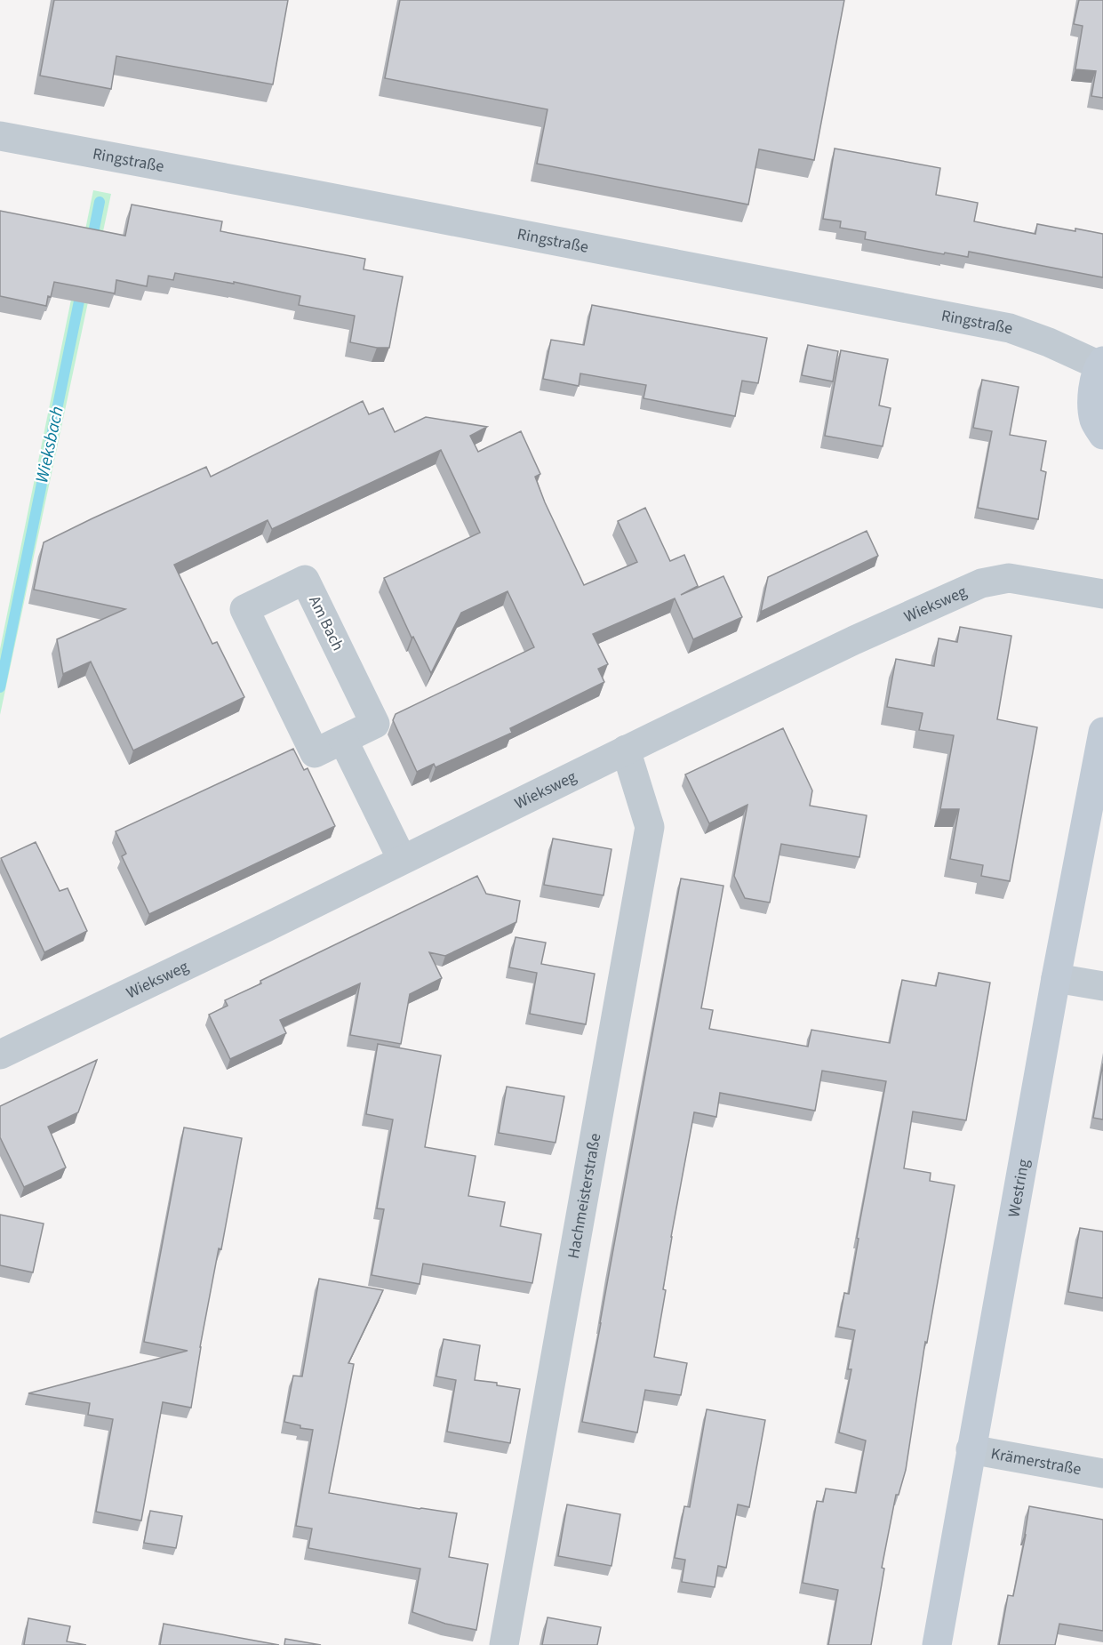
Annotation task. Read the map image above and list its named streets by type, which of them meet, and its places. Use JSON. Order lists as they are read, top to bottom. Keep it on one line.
{"streets":{"main road":["Westring"],"street":["Ringstraße","Wieksweg","Am Bach","Hachmeisterstraße","Krämerstraße"]},"crossings":[["Wieksweg","Hachmeisterstraße"],["Westring","Krämerstraße"]],"water":["Wieksbach"]}
